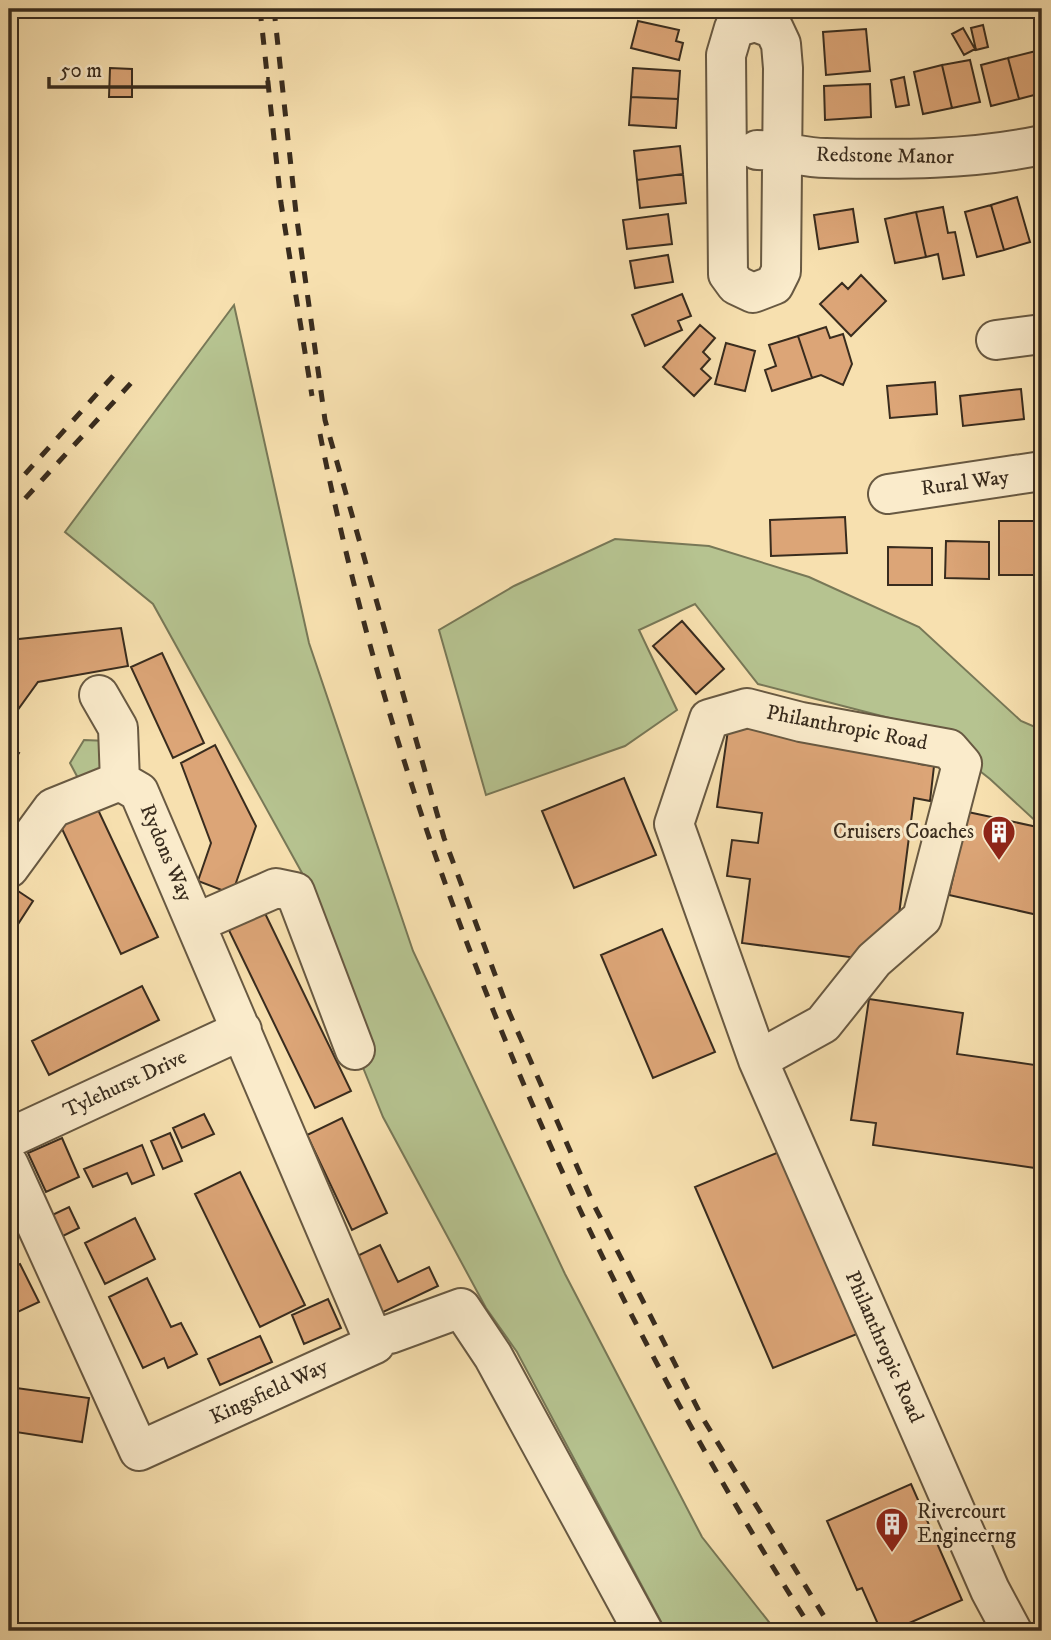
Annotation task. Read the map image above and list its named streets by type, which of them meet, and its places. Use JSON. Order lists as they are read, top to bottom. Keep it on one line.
{"streets":{"street":["Redstone Manor","Rural Way","Philanthropic Road","Rydons Way","Tylehurst Drive","Kingsfield Way"]},"crossings":[["Rydons Way","Tylehurst Drive"],["Rydons Way","Kingsfield Way"],["Tylehurst Drive","Kingsfield Way"]],"places":{"building":["Cruisers Coaches","Rivercourt Engineerng"]},"scale_bar":"50 m"}
